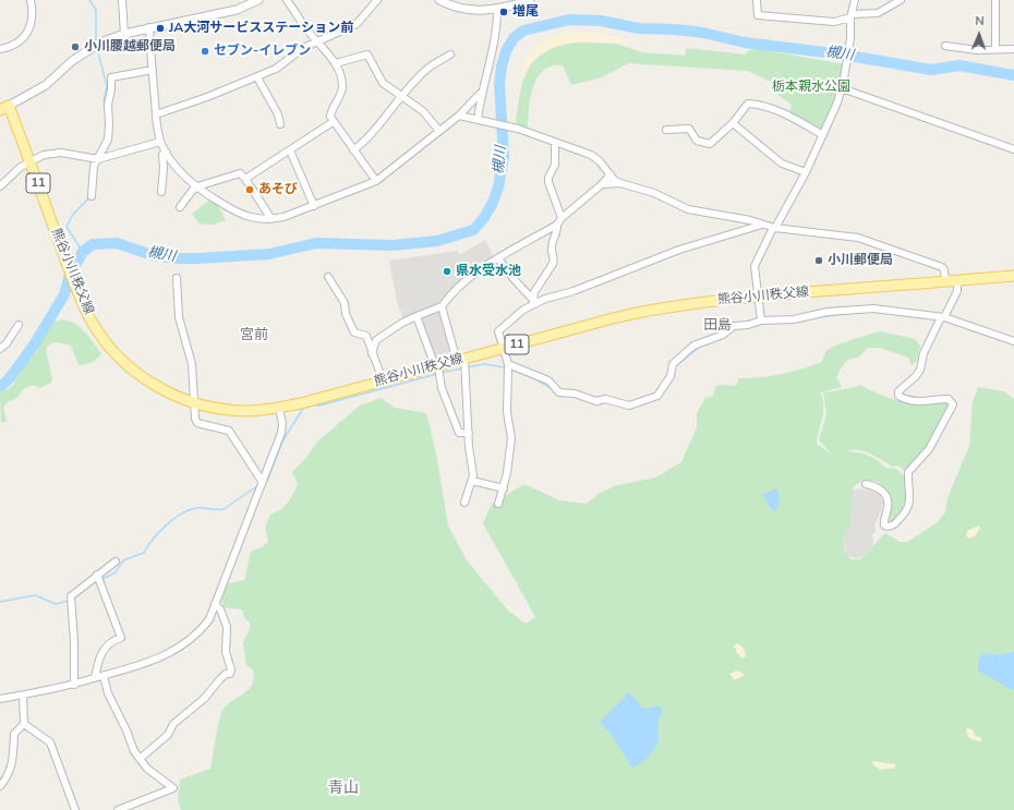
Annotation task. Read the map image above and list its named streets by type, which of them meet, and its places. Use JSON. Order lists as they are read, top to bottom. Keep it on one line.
{"streets":{"main road":["11","熊谷小川秩父線"]},"districts":["田島","宮前","青山"],"water":["槻川"],"parks":["栃本親水公園"],"places":["増尾","JA大河サービスステーション前","小川腰越郵便局","セブン-イレブン","あそび","小川郵便局","県水受水池"],"north":"top"}
